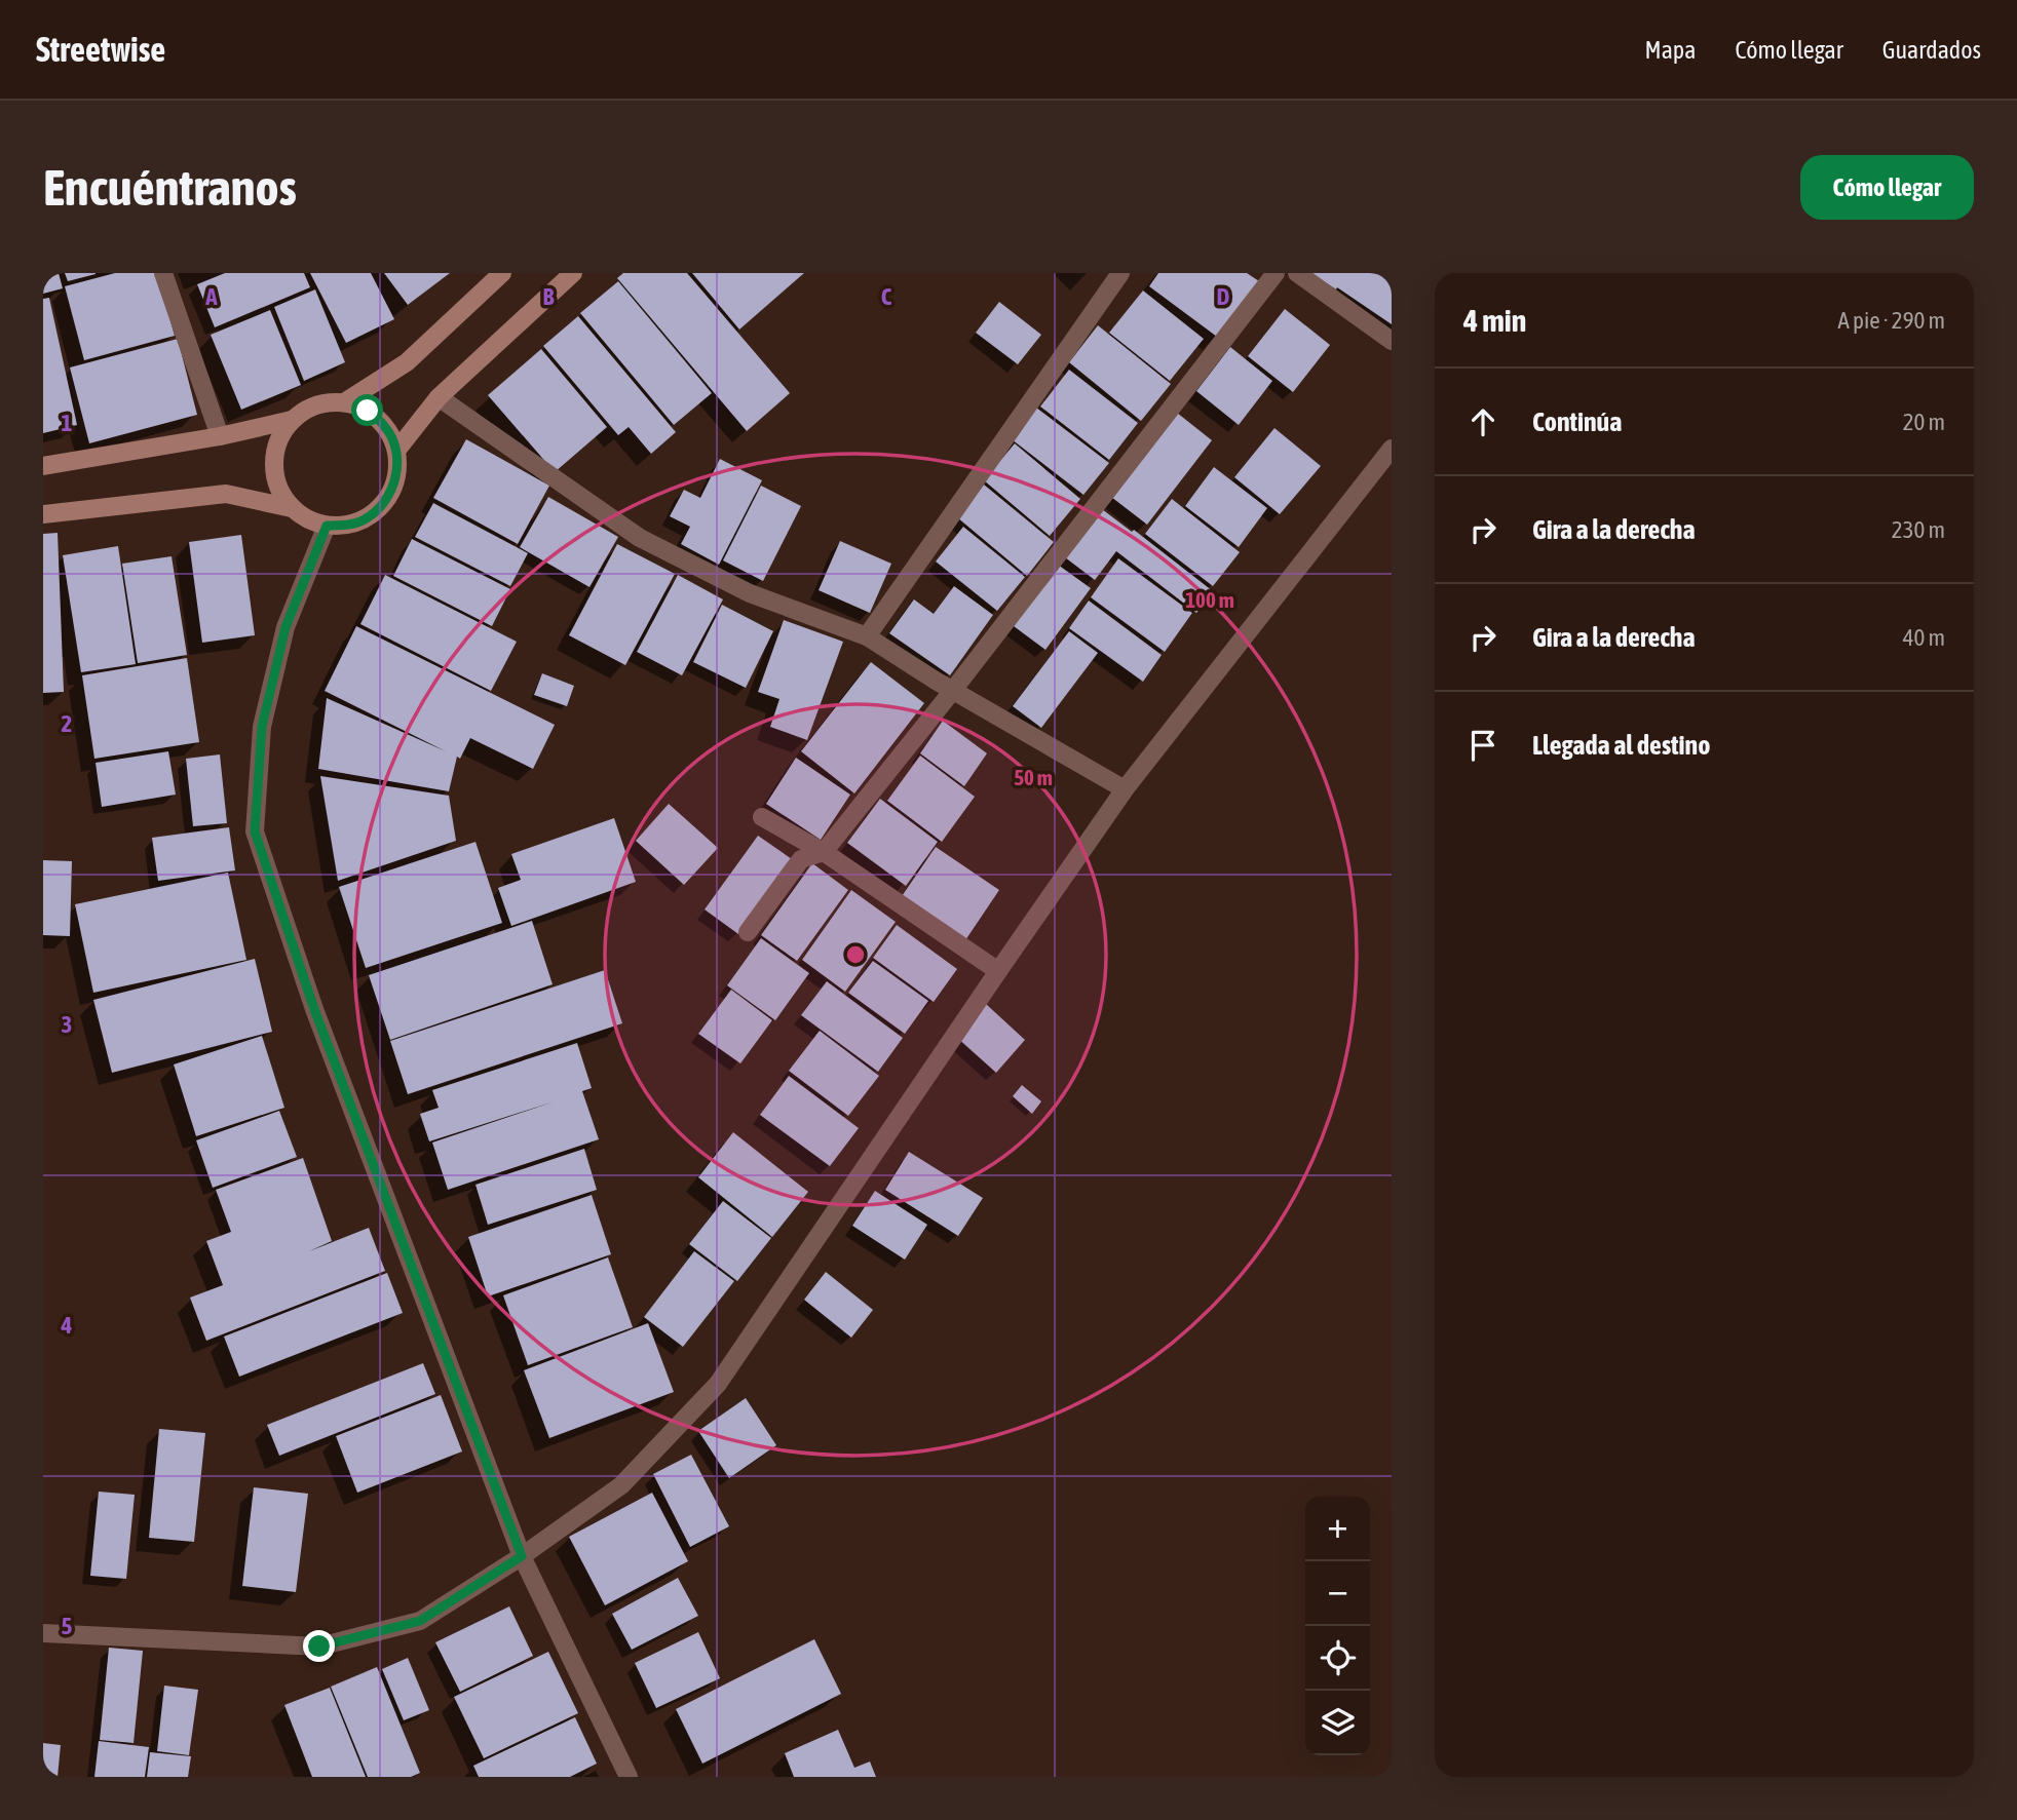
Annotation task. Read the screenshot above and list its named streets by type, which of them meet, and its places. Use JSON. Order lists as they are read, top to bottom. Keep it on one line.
{"page":{"header":"Streetwise","nav":["Mapa","Cómo llegar","Guardados"],"buttons":"Cómo llegar","title":"Encuéntranos","heading":["4 min","A pie · 290 m"],"list":[["Continúa","20 m"],["Gira a la derecha","230 m"],["Gira a la derecha","40 m"],"Llegada al destino"],"map_buttons":["+","−"]},"grid":{"columns":["A","B","C","D"],"rows":["1","2","3","4","5"]},"rings":["100 m","50 m"]}
